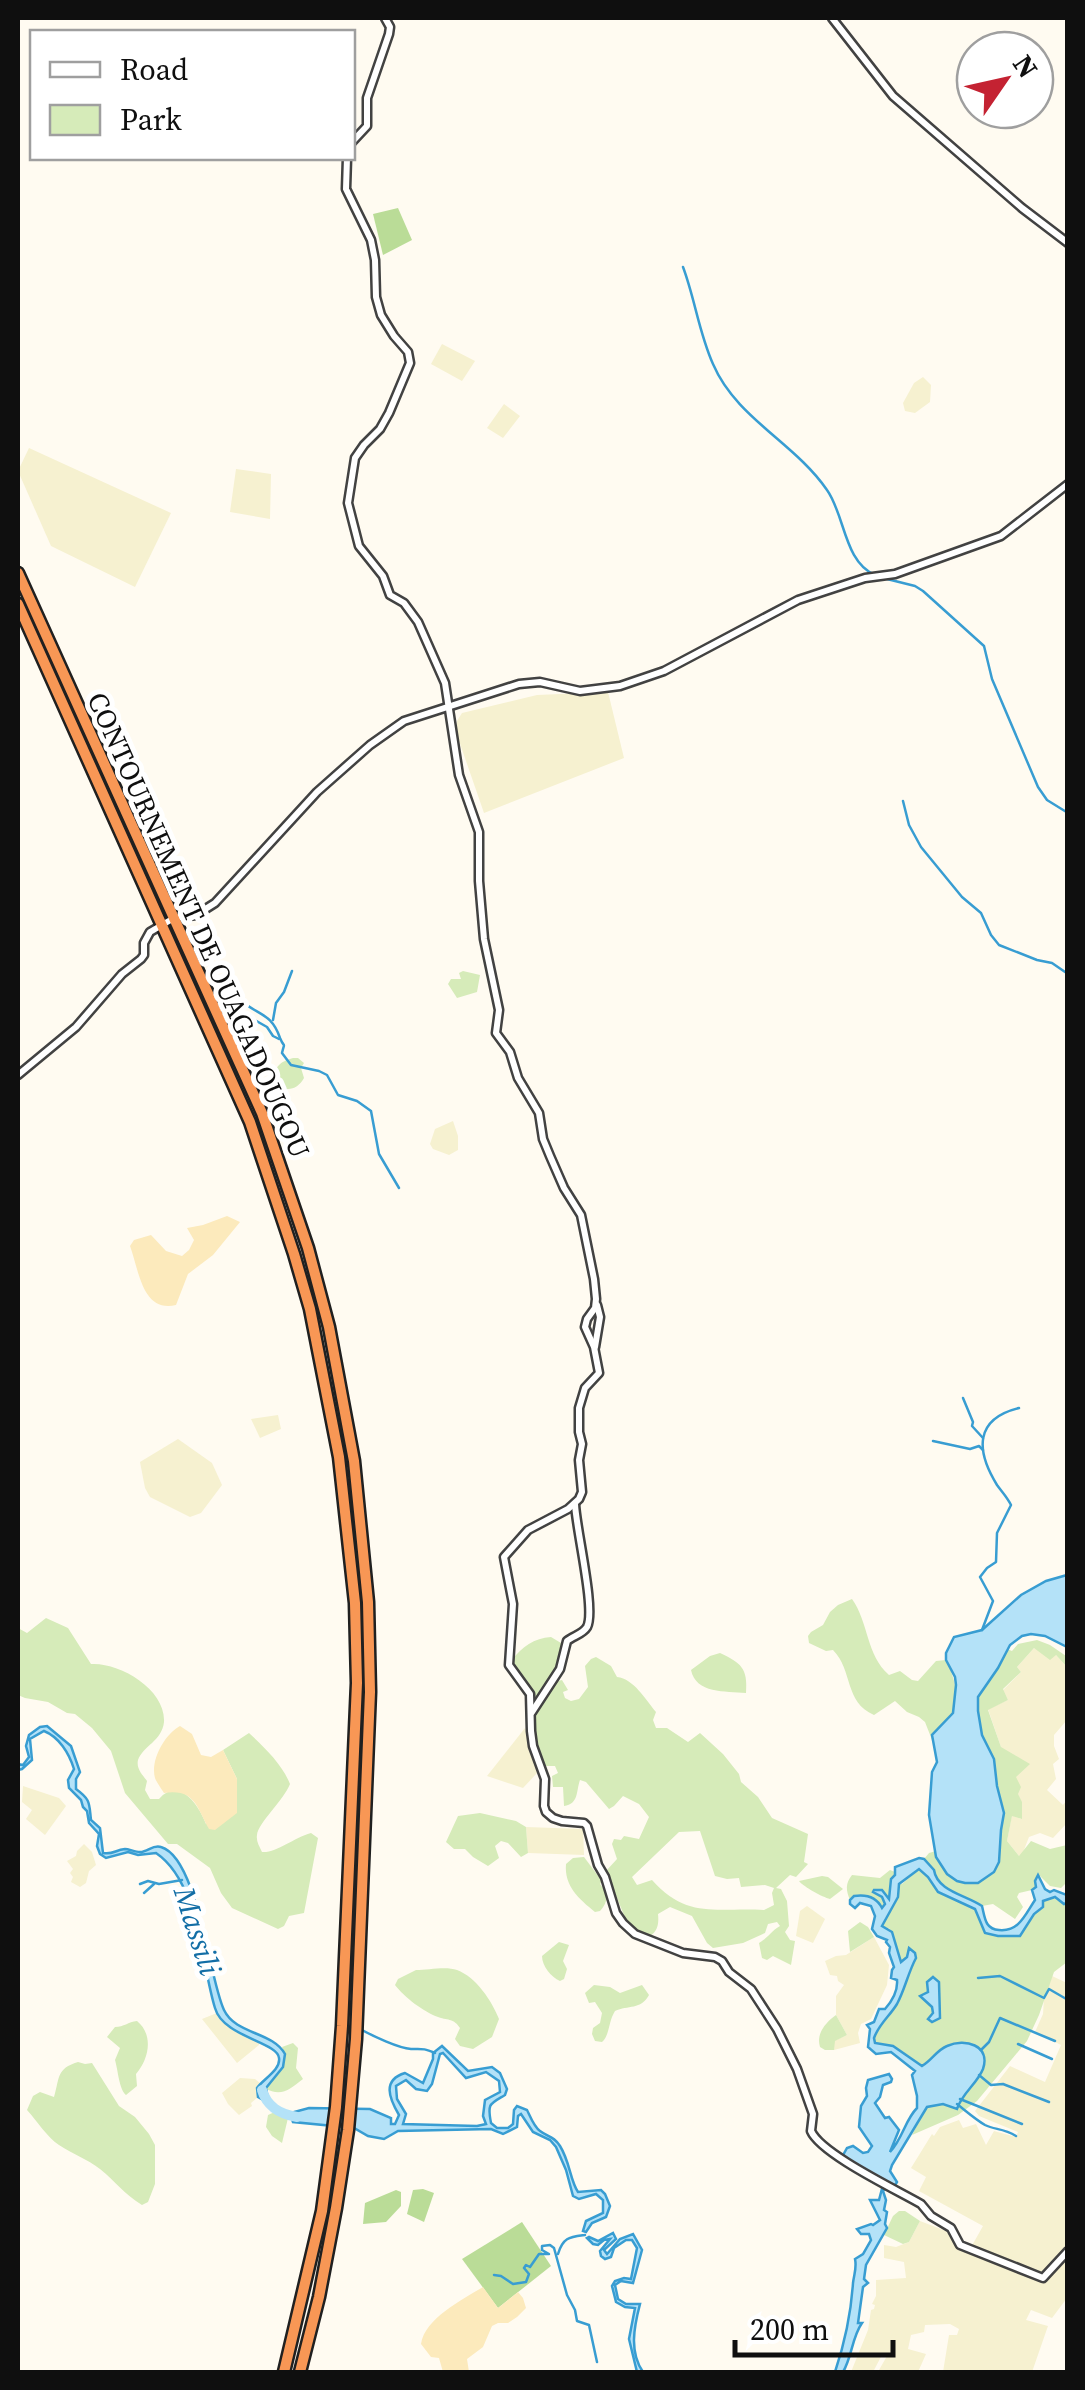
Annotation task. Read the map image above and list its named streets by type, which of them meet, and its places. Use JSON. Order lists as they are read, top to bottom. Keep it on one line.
{"streets":{"highway":["CONTOURNEMENT DE OUAGADOUGOU"]},"water":["Massili"],"legend":["Road","Park"],"scale_bar":"200 m","north":"top right"}
